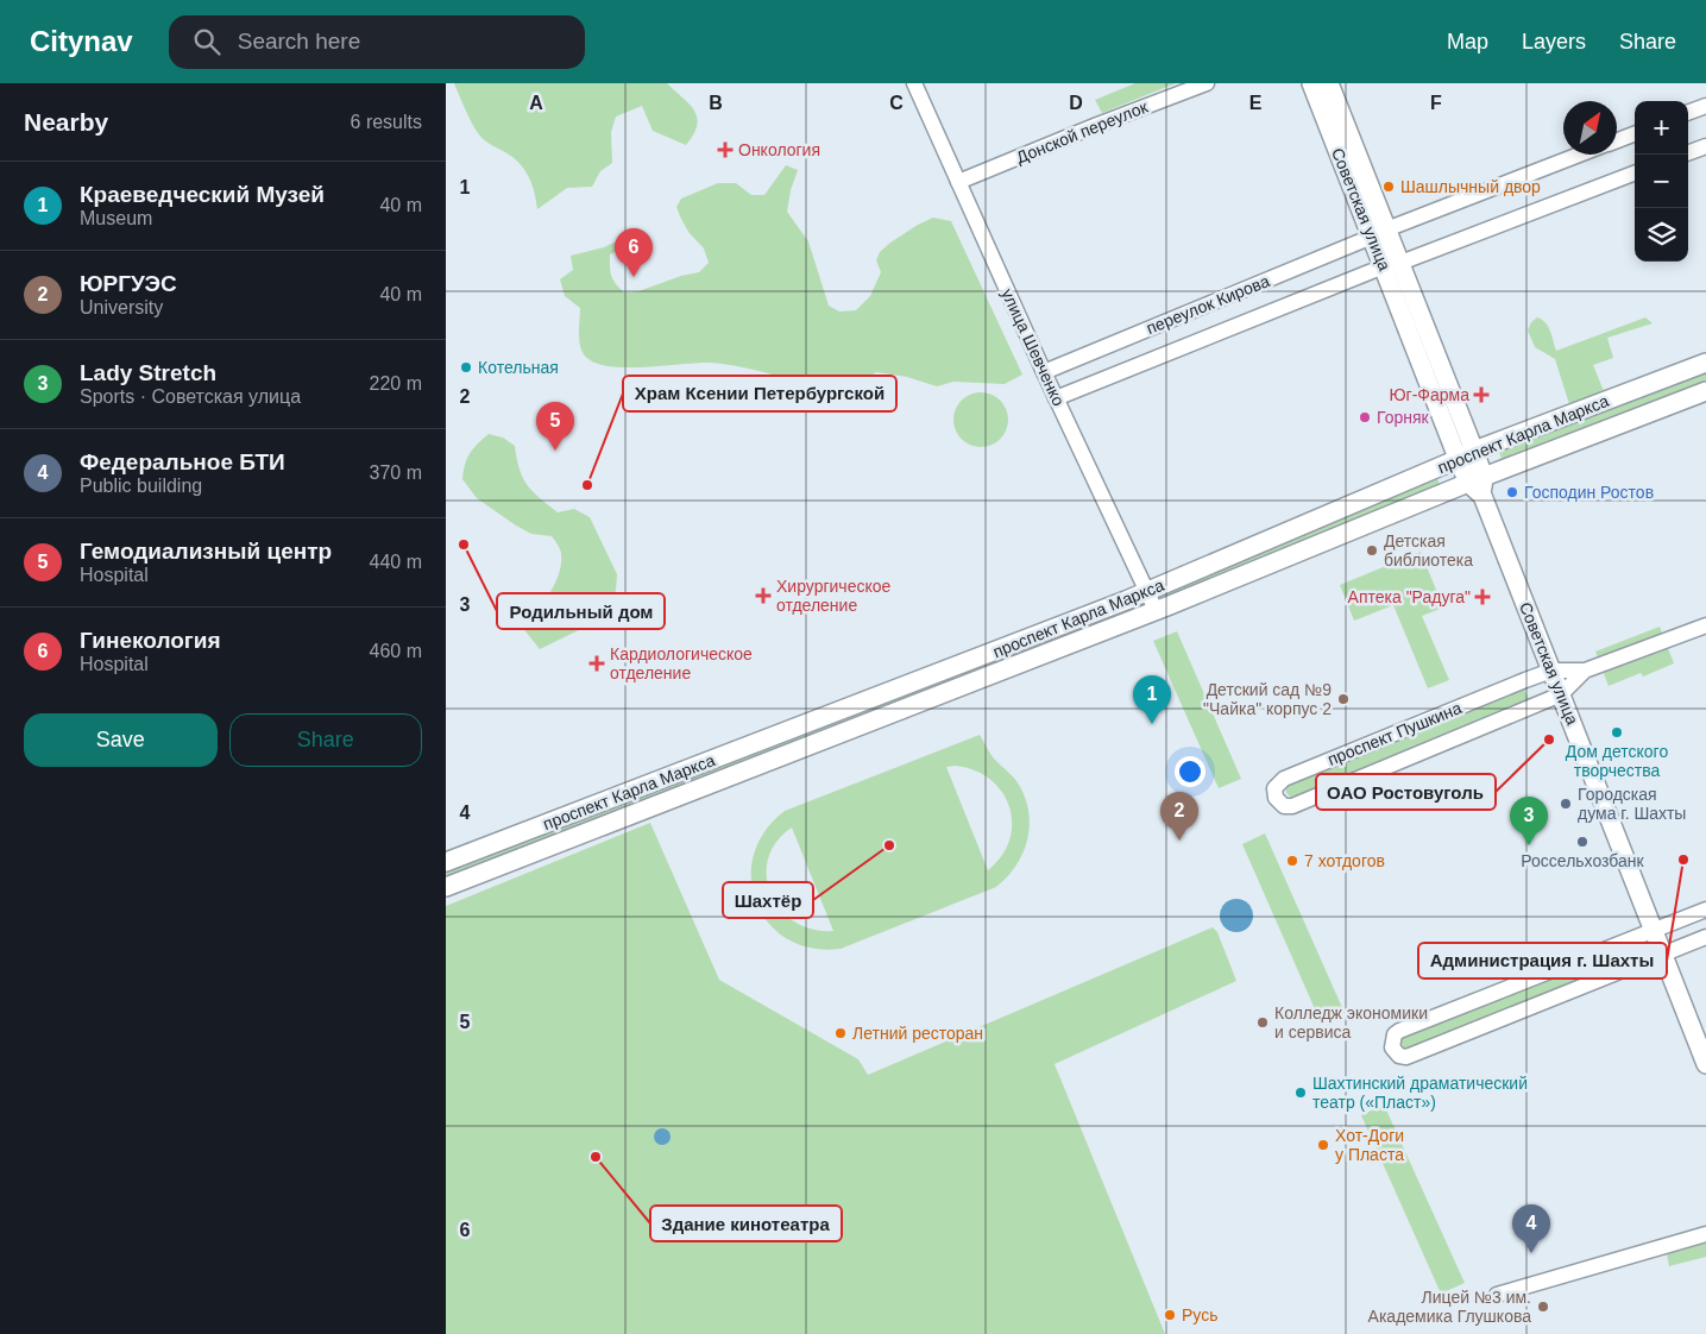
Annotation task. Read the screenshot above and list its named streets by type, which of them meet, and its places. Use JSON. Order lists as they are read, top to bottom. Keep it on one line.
{"streets":{"main road":["Советская улица","проспект Карла Маркса"],"street":["Донской переулок","переулок Кирова","улица Шевченко","проспект Пушкина"]},"crossings":[["Донской переулок","улица Шевченко"],["Советская улица","переулок Кирова"],["Советская улица","проспект Карла Маркса"],["Советская улица","проспект Пушкина"],["переулок Кирова","улица Шевченко"],["улица Шевченко","проспект Карла Маркса"]],"places":{"health":["Онкология","Юг-Фарма","Хирургическое отделение","Аптека \"Радуга\"","Кардиологическое отделение"],"other":["Шашлычный двор","Котельная","Горняк","Храм Ксении Петербургской","Господин Ростов","Родильный дом","Детская библиотека","Детский сад №9 \"Чайка\" корпус 2","Дом детского творчества","ОАО Ростовуголь","Городская дума г. Шахты","Россельхозбанк","Шахтёр","Администрация г. Шахты","7 хотдогов","Колледж экономики и сервиса","Летний ресторан","Шахтинский драматический театр («Пласт»)","Хот-Доги у Пласта","Здание кинотеатра","Лицей №3 им. Академика Глушкова","Русь"]},"north":"top right","page":{"header":"Citynav","search":"Search here","nav":["Map","Layers","Share"],"heading":["Nearby","6 results"],"map_buttons":["+","−"],"list":[{"mark":"1","name":"Краеведческий Музей","note":"Museum","value":"40 m"},{"mark":"2","name":"ЮРГУЭС","note":"University","value":"40 m"},{"mark":"3","name":"Lady Stretch","note":"Sports · Советская улица","value":"220 m"},{"mark":"4","name":"Федеральное БТИ","note":"Public building","value":"370 m"},{"mark":"5","name":"Гемодиализный центр","note":"Hospital","value":"440 m"},{"mark":"6","name":"Гинекология","note":"Hospital","value":"460 m"}],"pins":["6","5","1","2","3","4"],"buttons":["Save","Share"]},"grid":{"columns":["A","B","C","D","E","F"],"rows":["1","2","3","4","5","6"]}}
